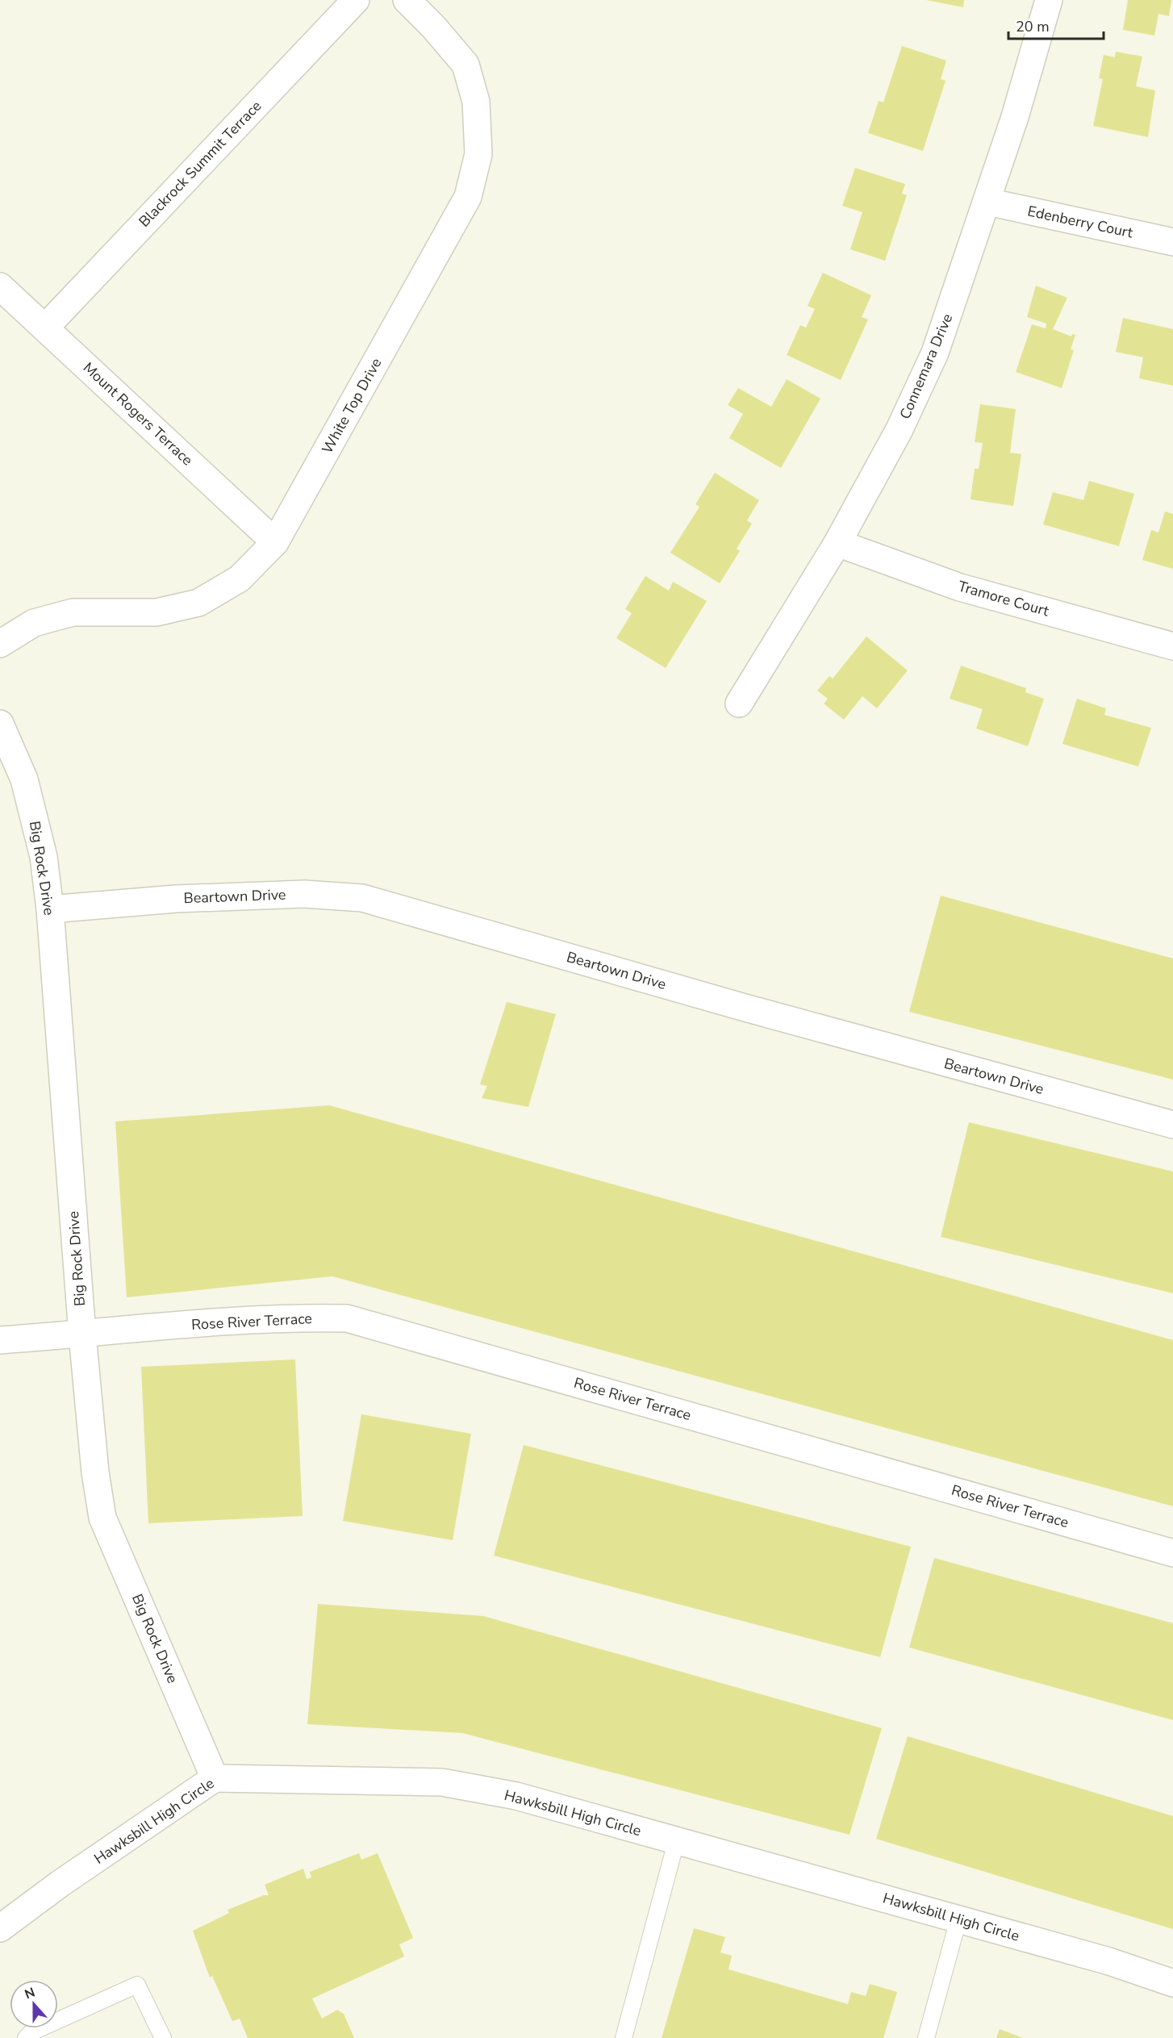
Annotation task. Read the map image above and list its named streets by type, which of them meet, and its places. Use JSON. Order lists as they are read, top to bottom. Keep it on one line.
{"streets":{"street":["Blackrock Summit Terrace","Edenberry Court","Connemara Drive","White Top Drive","Mount Rogers Terrace","Tramore Court","Big Rock Drive","Beartown Drive","Rose River Terrace","Hawksbill High Circle"]},"crossings":[["Blackrock Summit Terrace","Mount Rogers Terrace"],["Edenberry Court","Connemara Drive"],["Connemara Drive","Tramore Court"],["White Top Drive","Mount Rogers Terrace"],["Big Rock Drive","Beartown Drive"],["Big Rock Drive","Rose River Terrace"],["Big Rock Drive","Hawksbill High Circle"]],"scale_bar":"20 m","north":"top"}
